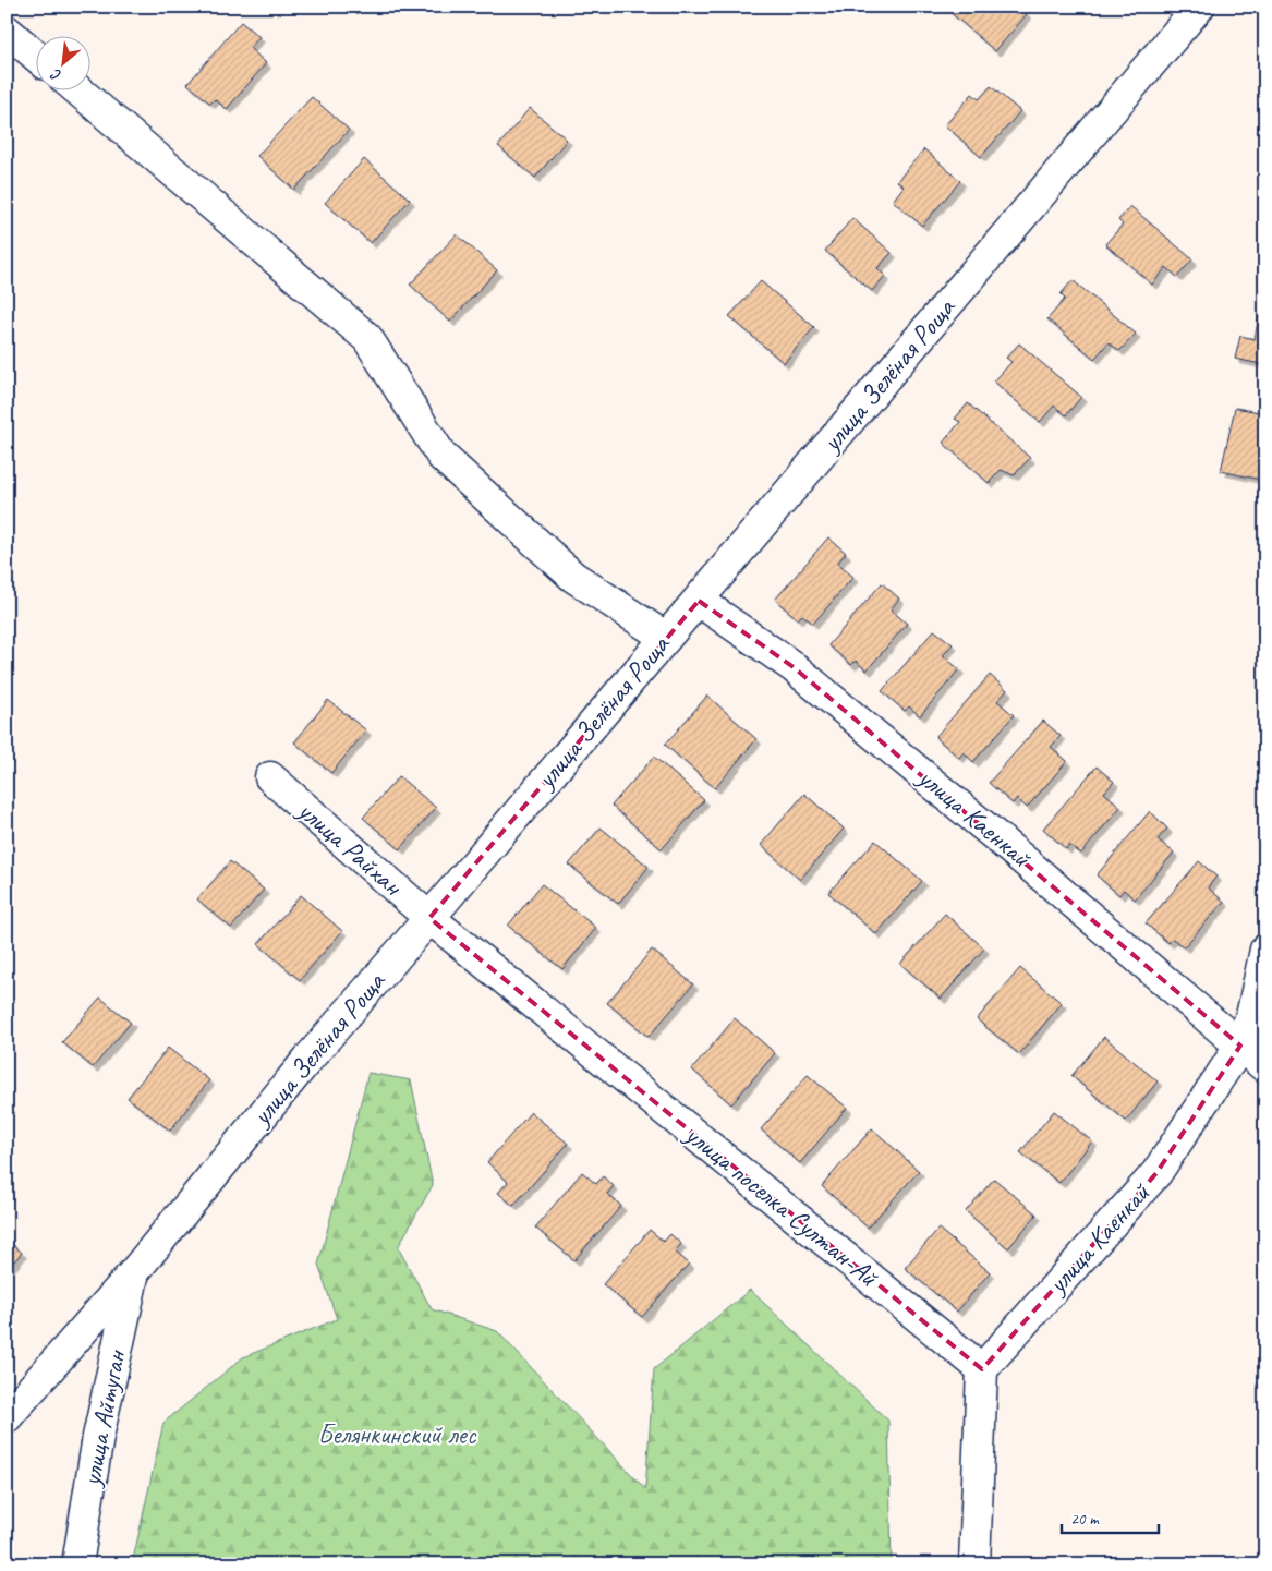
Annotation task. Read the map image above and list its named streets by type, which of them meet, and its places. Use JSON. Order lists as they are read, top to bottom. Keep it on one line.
{"streets":{"street":["улица Зелёная Роща","улица Каенкай","улица Райхан","улица поселка Султан-Ай","улица Айтуган"]},"crossings":[["улица Зелёная Роща","улица Каенкай"],["улица Зелёная Роща","улица Райхан"],["улица Зелёная Роща","улица поселка Султан-Ай"],["улица Зелёная Роща","улица Айтуган"],["улица Каенкай","улица поселка Султан-Ай"],["улица Райхан","улица поселка Султан-Ай"]],"parks":["Белянкинский лес"],"scale_bar":"20 m","north":"bottom left"}
